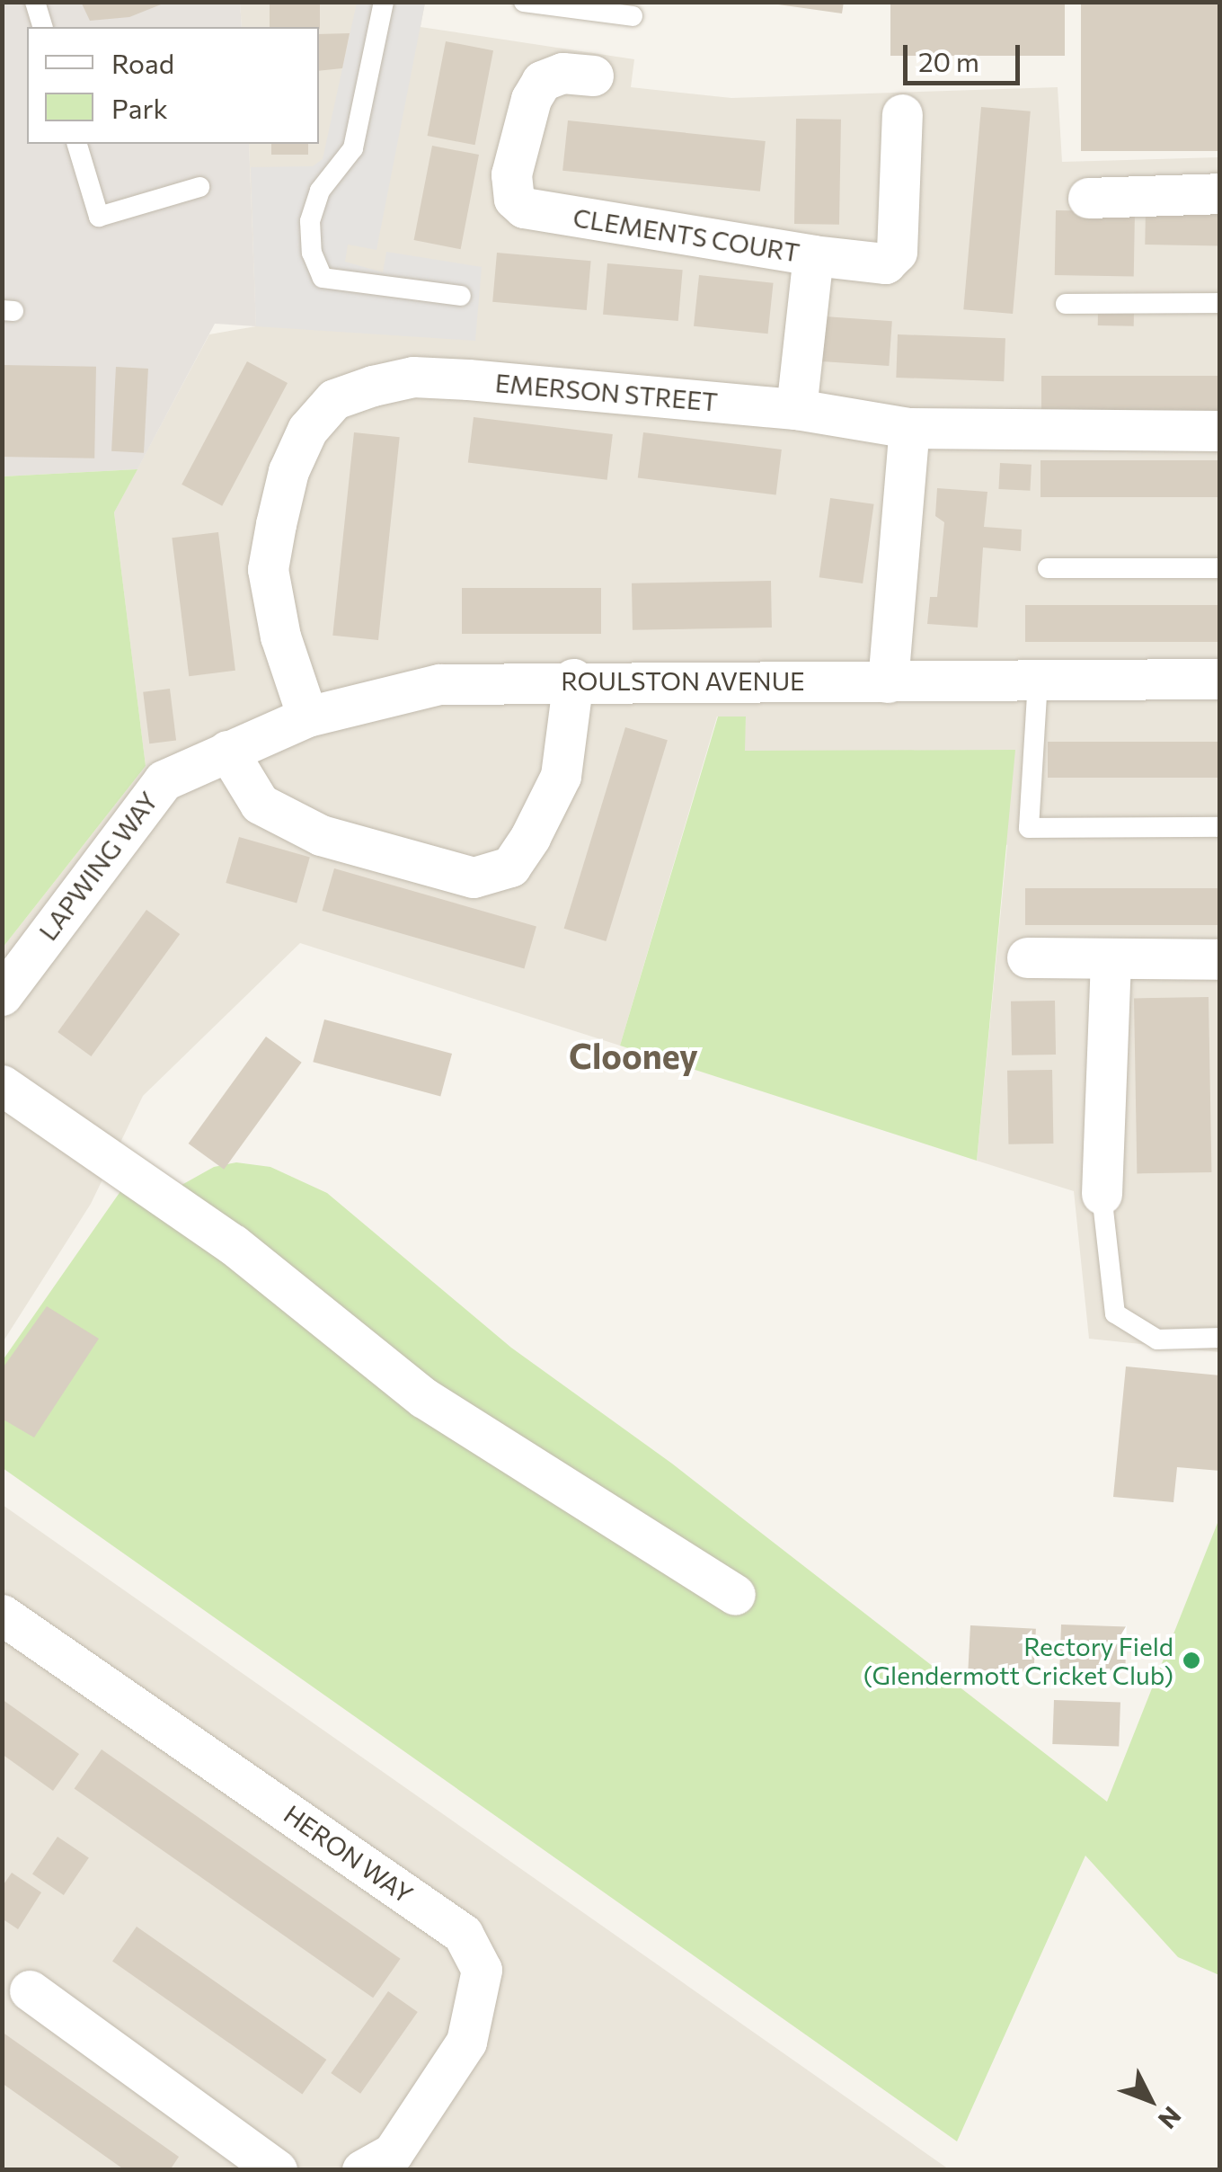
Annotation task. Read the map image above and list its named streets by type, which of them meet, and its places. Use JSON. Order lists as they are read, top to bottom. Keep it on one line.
{"streets":{"street":["CLEMENTS COURT","EMERSON STREET","ROULSTON AVENUE","LAPWING WAY","HERON WAY"]},"crossings":[["EMERSON STREET","ROULSTON AVENUE"],["ROULSTON AVENUE","LAPWING WAY"]],"districts":["Clooney"],"places":["Rectory Field (Glendermott Cricket Club)"],"legend":["Road","Park"],"scale_bar":"20 m","north":"bottom right"}
